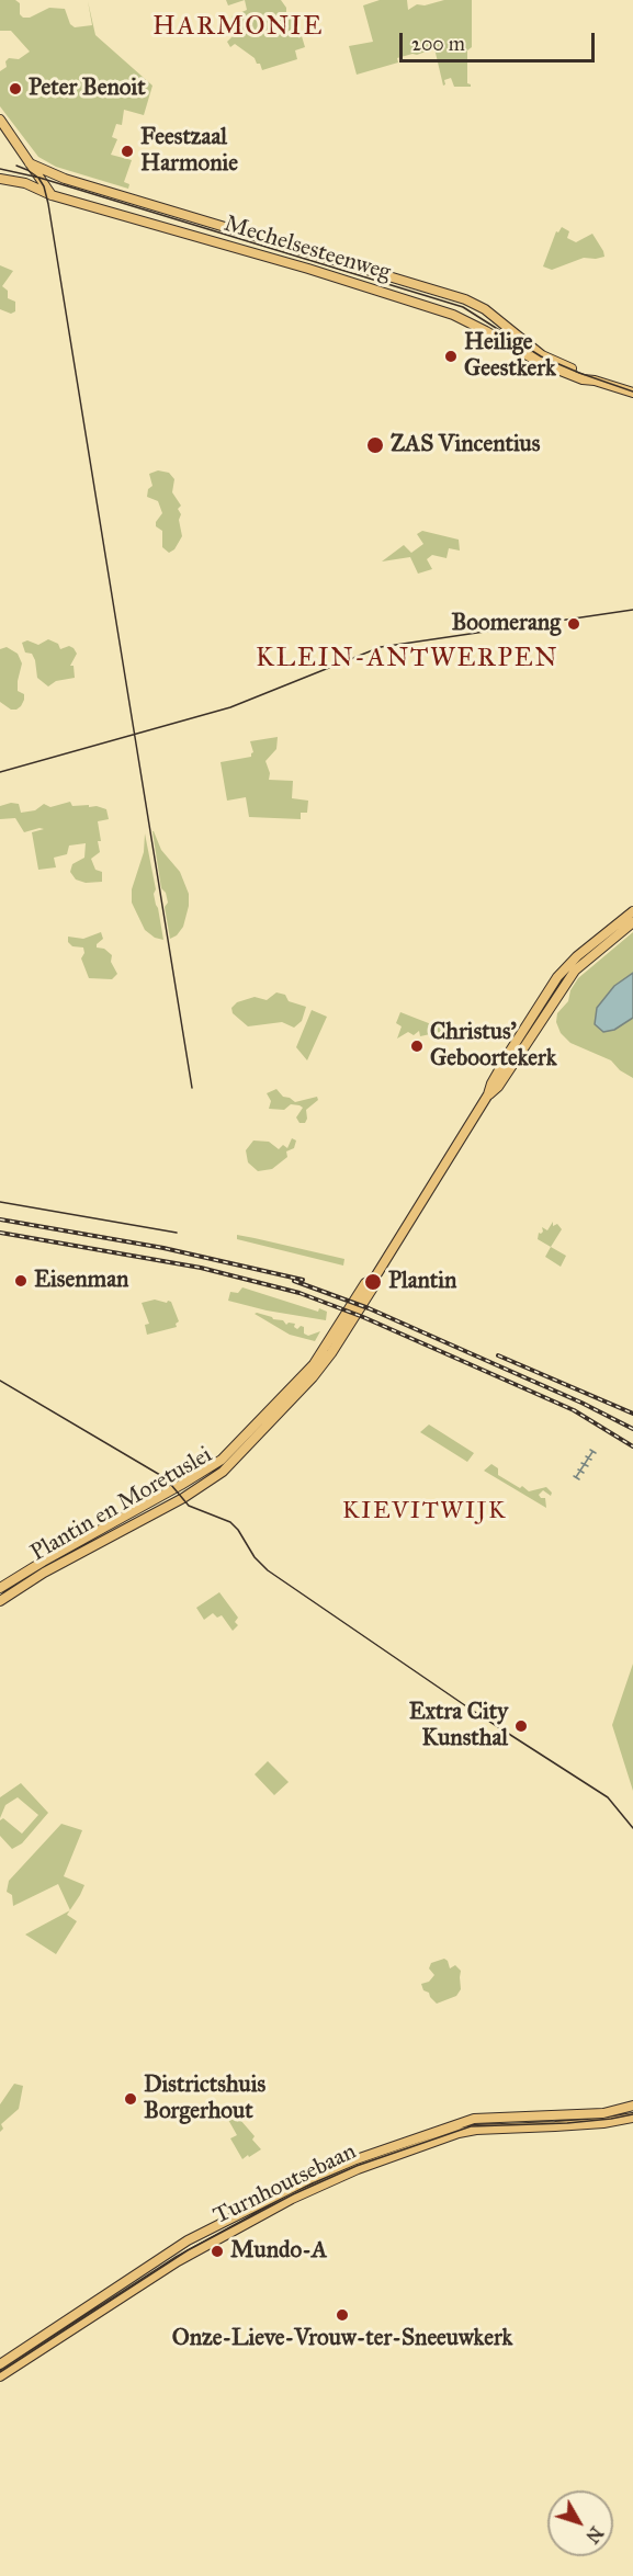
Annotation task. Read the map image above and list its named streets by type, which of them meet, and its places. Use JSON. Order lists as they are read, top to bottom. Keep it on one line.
{"streets":{"main road":["Mechelsesteenweg","Plantin en Moretuslei","Turnhoutsebaan"]},"districts":["HARMONIE","KLEIN-ANTWERPEN","KIEVITWIJK"],"places":["Peter Benoit","Feestzaal Harmonie","Heilige Geestkerk","ZAS Vincentius","Boomerang","Christus’ Geboortekerk","Eisenman","Plantin","Extra City Kunsthal","Districtshuis Borgerhout","Mundo-A","Onze-Lieve-Vrouw-ter-Sneeuwkerk"],"scale_bar":"200 m","north":"bottom right"}
